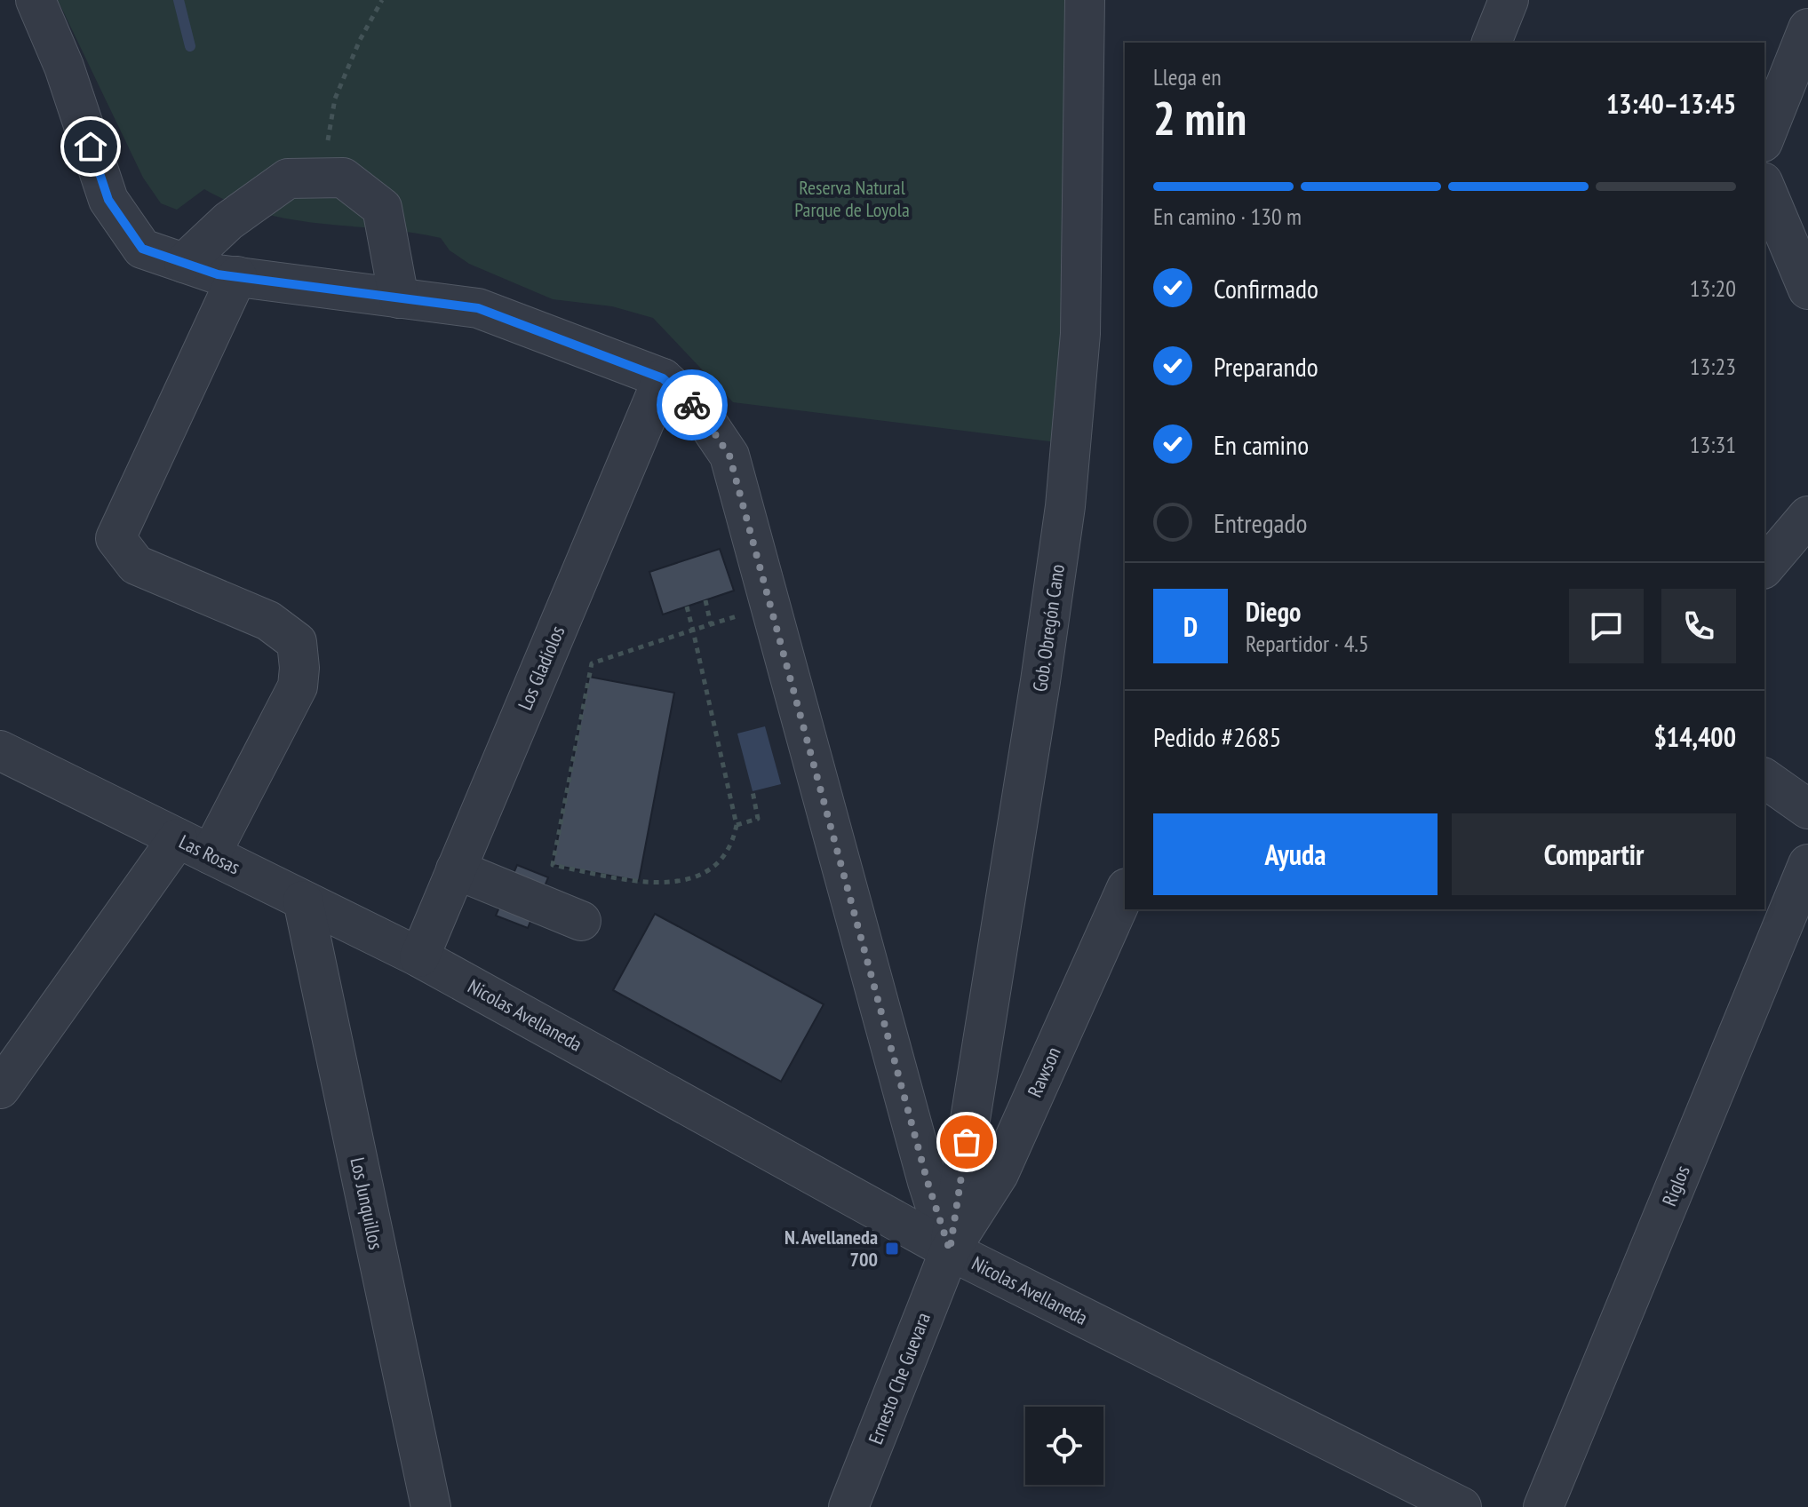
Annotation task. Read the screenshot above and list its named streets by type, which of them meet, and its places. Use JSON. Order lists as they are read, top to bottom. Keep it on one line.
{"streets":{"street":["Gob. Obregón Cano","Los Gladiolos","Las Rosas","Nicolas Avellaneda","Rawson","Riglos","Los Junquillos","Ernesto Che Guevara"]},"crossings":[["Gob. Obregón Cano","Nicolas Avellaneda"],["Gob. Obregón Cano","Rawson"],["Gob. Obregón Cano","Ernesto Che Guevara"],["Los Gladiolos","Las Rosas"],["Los Gladiolos","Nicolas Avellaneda"],["Las Rosas","Nicolas Avellaneda"],["Las Rosas","Los Junquillos"],["Nicolas Avellaneda","Rawson"],["Nicolas Avellaneda","Ernesto Che Guevara"],["Rawson","Ernesto Che Guevara"]],"parks":["Reserva Natural Parque de Loyola"],"places":{"transit":["N. Avellaneda 700"]},"page":{"heading":["2 min","Llega en","13:40–13:45"],"panel":["Diego","Repartidor · 4.5","Pedido #2685","$14,400"],"bar":"En camino · 130 m","list":[["Confirmado","13:20"],["Preparando","13:23"],["En camino","13:31"],"Entregado"],"round":"D","buttons":["Ayuda","Compartir"]}}
